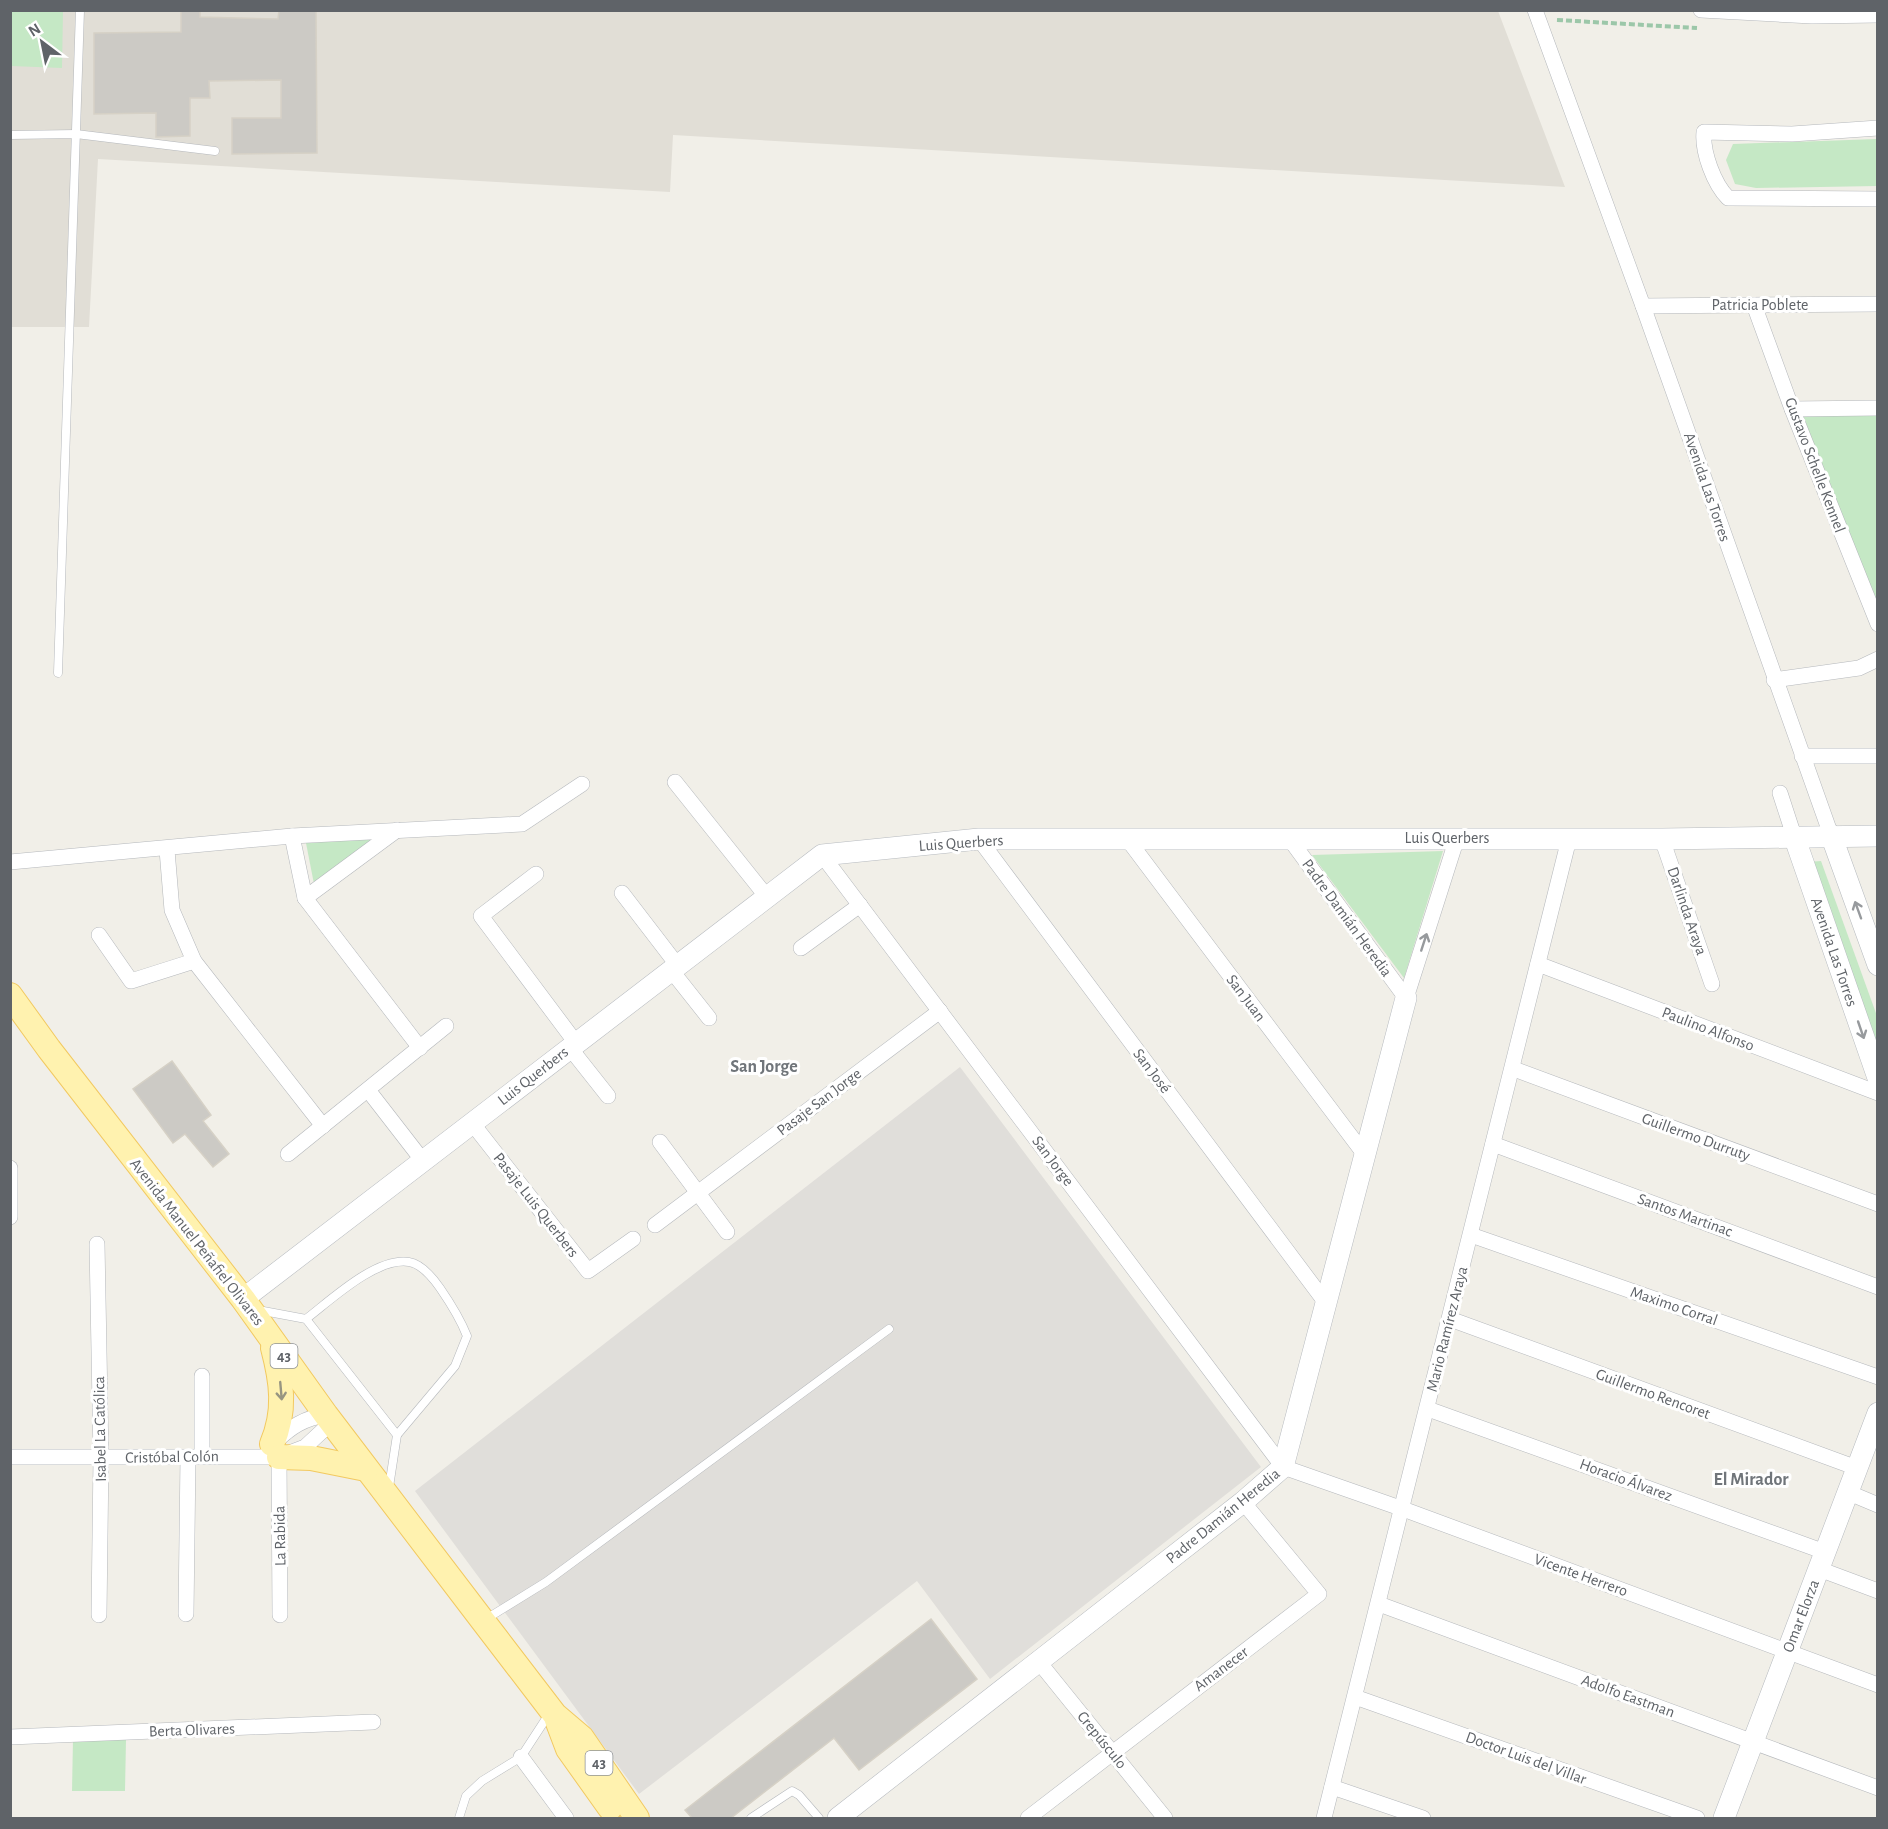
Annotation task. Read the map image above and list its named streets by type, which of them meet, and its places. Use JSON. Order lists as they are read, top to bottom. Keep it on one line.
{"streets":{"main road":["Avenida Manuel Peñafiel Olivares","43"],"street":["Patricia Poblete","Gustavo Schelle Kennel","Avenida Las Torres","Luis Querbers","Darlinda Araya","Padre Damián Heredia","San Juan","Paulino Alfonso","San José","Pasaje San Jorge","Guillermo Durruty","San Jorge","Pasaje Luis Querbers","Santos Martinac","Maximo Corral","Mario Ramírez Araya","Guillermo Rencoret","Isabel La Católica","Cristóbal Colón","Horacio Álvarez","La Rabida","Vicente Herrero","Omar Elorza","Amanecer","Adolfo Eastman","Berta Olivares","Crepúsculo","Doctor Luis del Villar"]},"crossings":[["Patricia Poblete","Gustavo Schelle Kennel"],["Patricia Poblete","Avenida Las Torres"],["Avenida Las Torres","Luis Querbers"],["Luis Querbers","Darlinda Araya"],["Luis Querbers","Padre Damián Heredia"],["Luis Querbers","San Juan"],["Luis Querbers","San José"],["Luis Querbers","San Jorge"],["Luis Querbers","Pasaje Luis Querbers"],["Luis Querbers","Avenida Manuel Peñafiel Olivares"],["Luis Querbers","Mario Ramírez Araya"],["Padre Damián Heredia","San Juan"],["Padre Damián Heredia","San José"],["Padre Damián Heredia","San Jorge"],["Padre Damián Heredia","Vicente Herrero"],["Padre Damián Heredia","Amanecer"],["Padre Damián Heredia","Crepúsculo"],["Paulino Alfonso","Mario Ramírez Araya"],["Pasaje San Jorge","San Jorge"],["Guillermo Durruty","Mario Ramírez Araya"],["San Jorge","Vicente Herrero"],["Santos Martinac","Mario Ramírez Araya"],["Avenida Manuel Peñafiel Olivares","Cristóbal Colón"],["Maximo Corral","Mario Ramírez Araya"],["Mario Ramírez Araya","Guillermo Rencoret"],["Mario Ramírez Araya","Horacio Álvarez"],["Mario Ramírez Araya","Vicente Herrero"],["Mario Ramírez Araya","Adolfo Eastman"],["Mario Ramírez Araya","Doctor Luis del Villar"],["Guillermo Rencoret","Omar Elorza"],["Isabel La Católica","Cristóbal Colón"],["Cristóbal Colón","La Rabida"],["Horacio Álvarez","Omar Elorza"],["Vicente Herrero","Omar Elorza"],["Omar Elorza","Adolfo Eastman"],["Amanecer","Crepúsculo"]],"districts":["San Jorge","El Mirador"],"north":"top left"}
